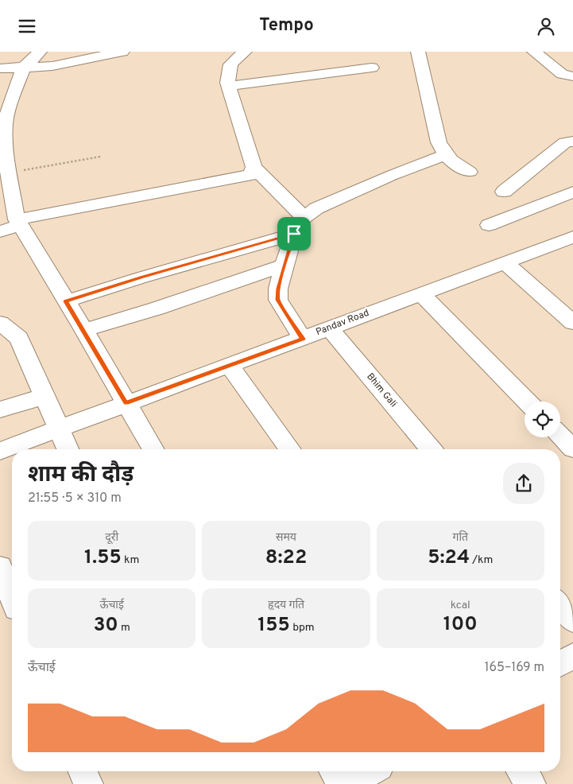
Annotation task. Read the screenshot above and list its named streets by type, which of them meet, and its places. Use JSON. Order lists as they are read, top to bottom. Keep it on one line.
{"streets":{"street":["Pandav Road","Bhim Gali"]},"crossings":[["Pandav Road","Bhim Gali"]],"page":{"header":"Tempo","heading":["शाम की दौड़","21:55 · 5 × 310 m"],"stats":[["दूरी","1.55 km"],["समय","8:22"],["गति","5:24 /km"],["ऊँचाई","30 m"],["हृदय गति","155 bpm"],["kcal","100"]],"chart":["ऊँचाई","165–169 m"]}}
